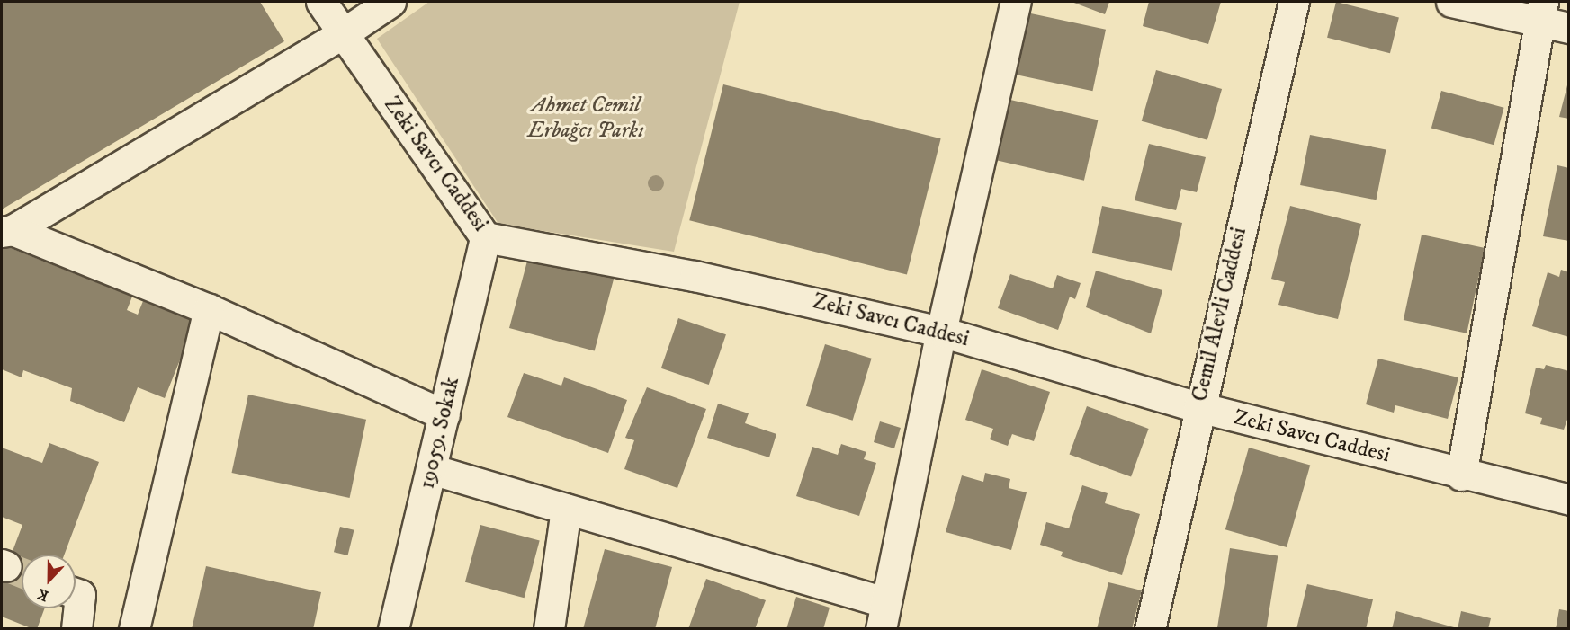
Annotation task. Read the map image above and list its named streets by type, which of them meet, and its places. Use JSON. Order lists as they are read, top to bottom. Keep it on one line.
{"streets":{"street":["Zeki Savcı Caddesi","Cemil Alevli Caddesi","19059. Sokak"]},"crossings":[["Zeki Savcı Caddesi","Cemil Alevli Caddesi"],["Zeki Savcı Caddesi","19059. Sokak"]],"parks":["Ahmet Cemil Erbağcı Parkı"],"north":"bottom"}
